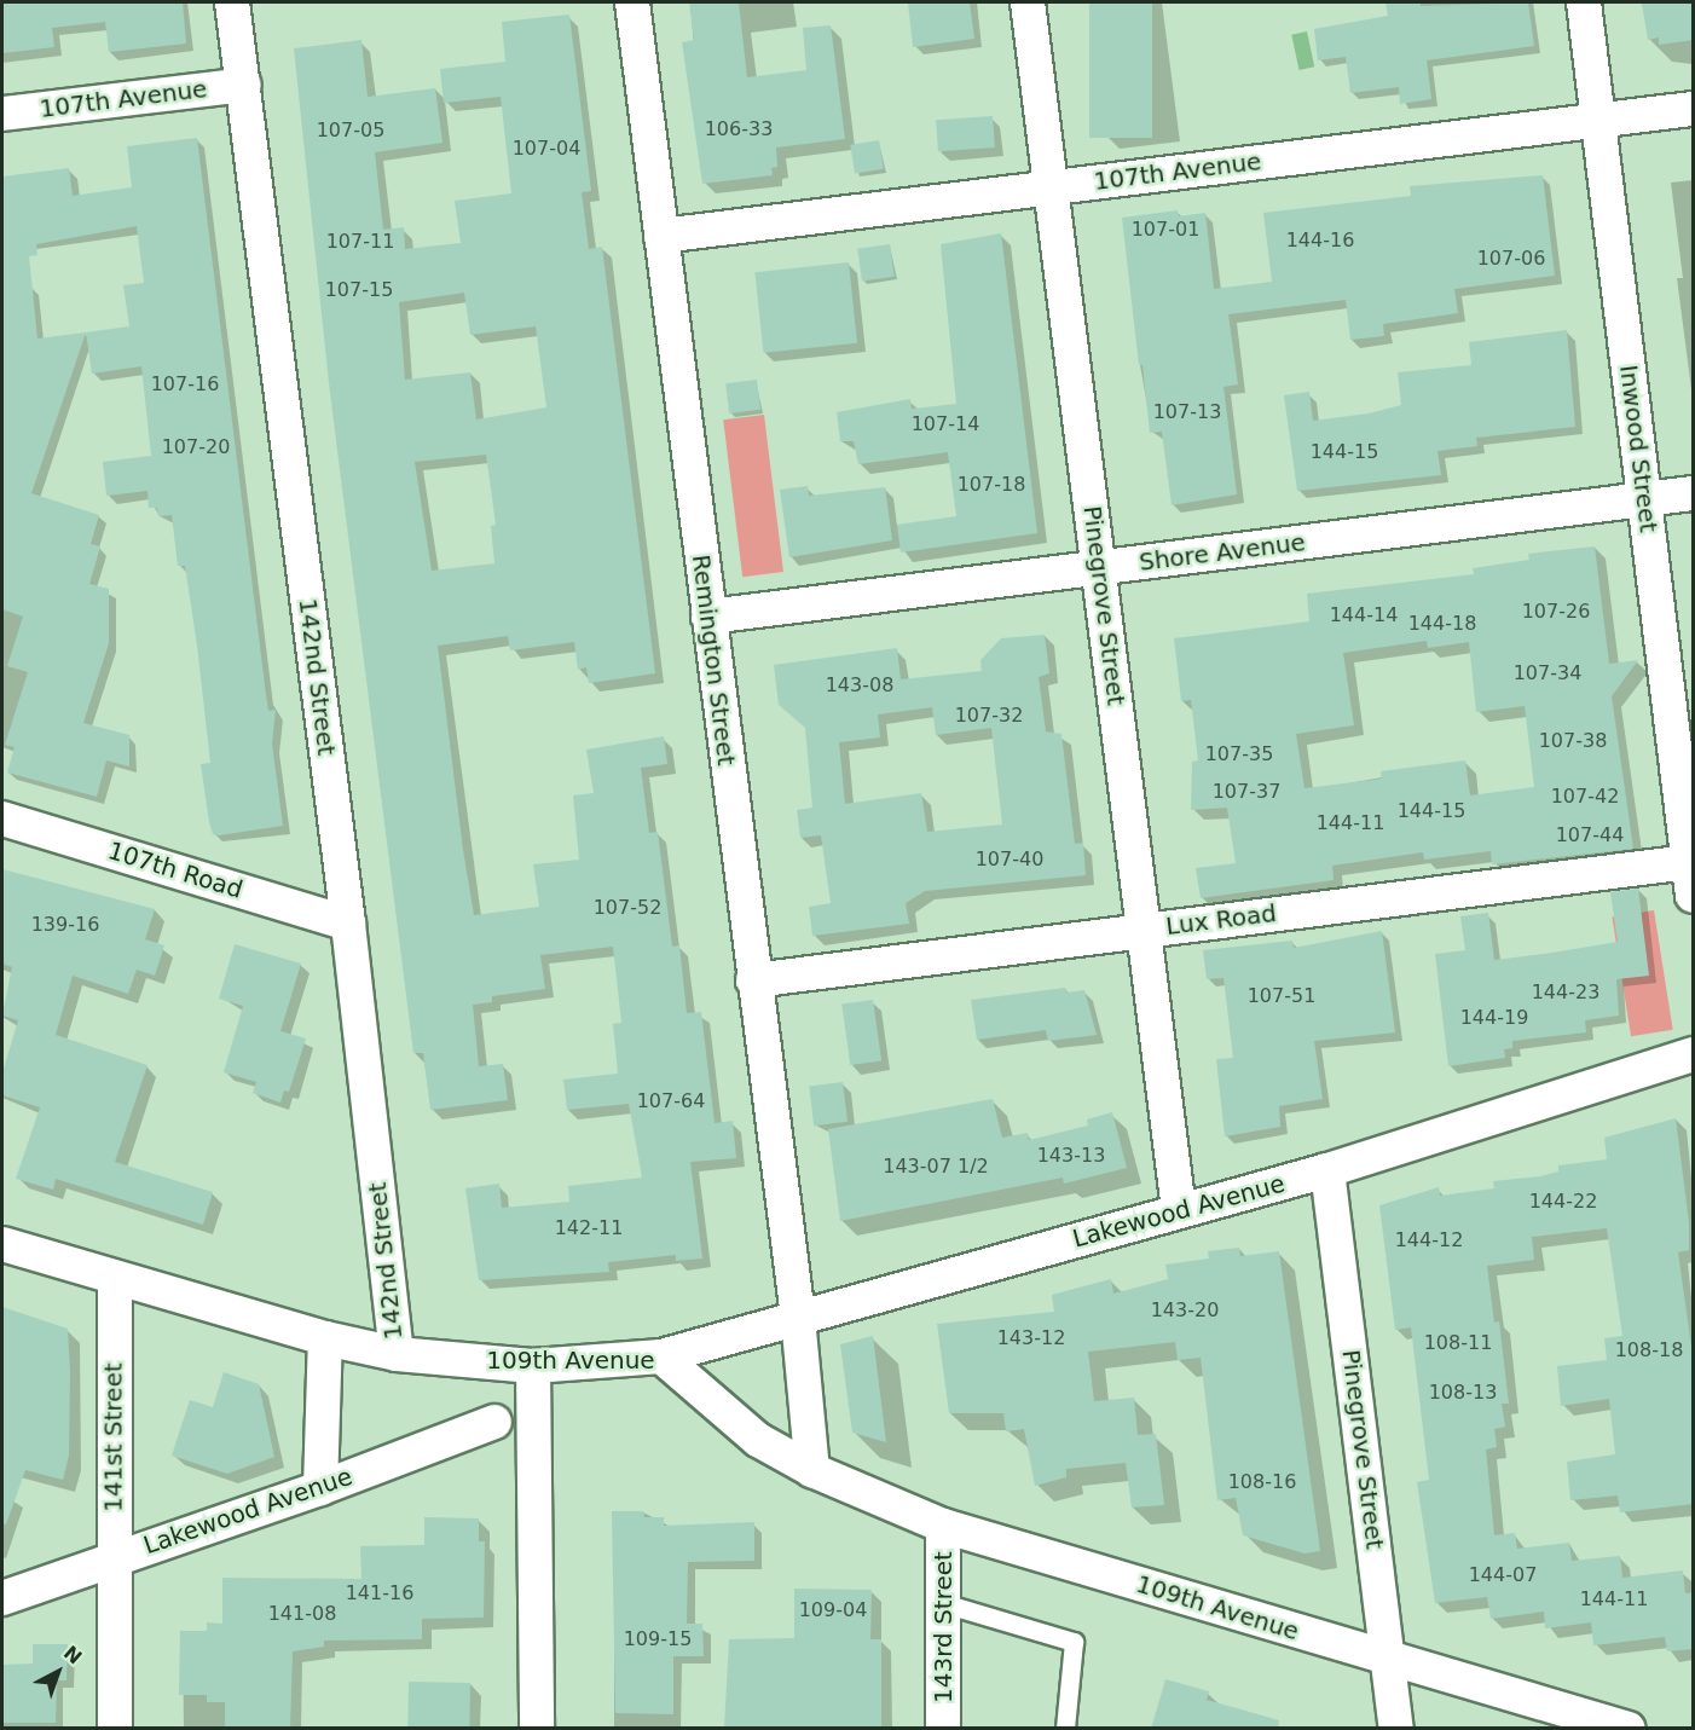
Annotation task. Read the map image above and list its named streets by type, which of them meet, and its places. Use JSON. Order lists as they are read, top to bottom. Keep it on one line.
{"streets":{"street":["107th Avenue","Inwood Street","Shore Avenue","Pinegrove Street","Remington Street","142nd Street","107th Road","Lux Road","Lakewood Avenue","109th Avenue","141st Street","143rd Street"]},"crossings":[["107th Avenue","Inwood Street"],["107th Avenue","Pinegrove Street"],["107th Avenue","Remington Street"],["107th Avenue","142nd Street"],["Inwood Street","Shore Avenue"],["Inwood Street","Lux Road"],["Shore Avenue","Pinegrove Street"],["Shore Avenue","Remington Street"],["Pinegrove Street","Lux Road"],["Pinegrove Street","Lakewood Avenue"],["Pinegrove Street","109th Avenue"],["Remington Street","Lux Road"],["Remington Street","Lakewood Avenue"],["142nd Street","107th Road"],["142nd Street","109th Avenue"],["Lakewood Avenue","109th Avenue"],["Lakewood Avenue","141st Street"],["109th Avenue","141st Street"],["109th Avenue","143rd Street"]],"house_numbers":["106-33","107-05","107-04","107-01","144-16","107-11","107-06","107-15","107-16","107-13","107-14","107-20","144-15","107-18","107-26","144-14","144-18","107-34","143-08","107-32","107-38","107-35","107-37","107-42","144-15","144-11","107-44","107-40","107-52","139-16","144-23","107-51","144-19","107-64","143-13","143-07 1/2","144-22","142-11","144-12","143-20","143-12","108-11","108-18","108-13","108-16","144-07","141-16","144-11","109-04","141-08","109-15"],"north":"top right"}
